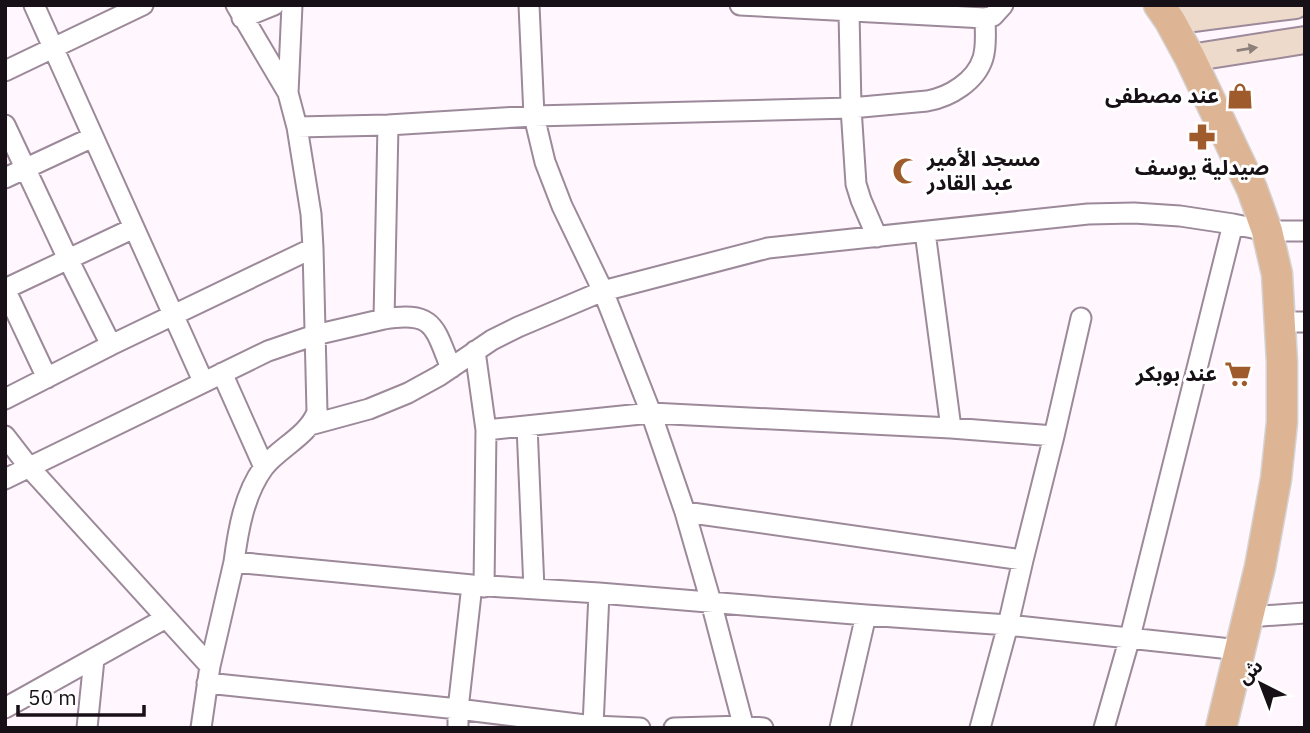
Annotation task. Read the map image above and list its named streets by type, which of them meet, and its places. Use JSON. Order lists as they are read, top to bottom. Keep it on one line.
{"places":{"shop":["عند مصطفى"],"pharmacy":["صيدلية يوسف"],"mosque":["مسجد الأمير عبد القادر"],"supermarket":["عند بوبكر"]},"scale_bar":"50 m","north":"top left"}
